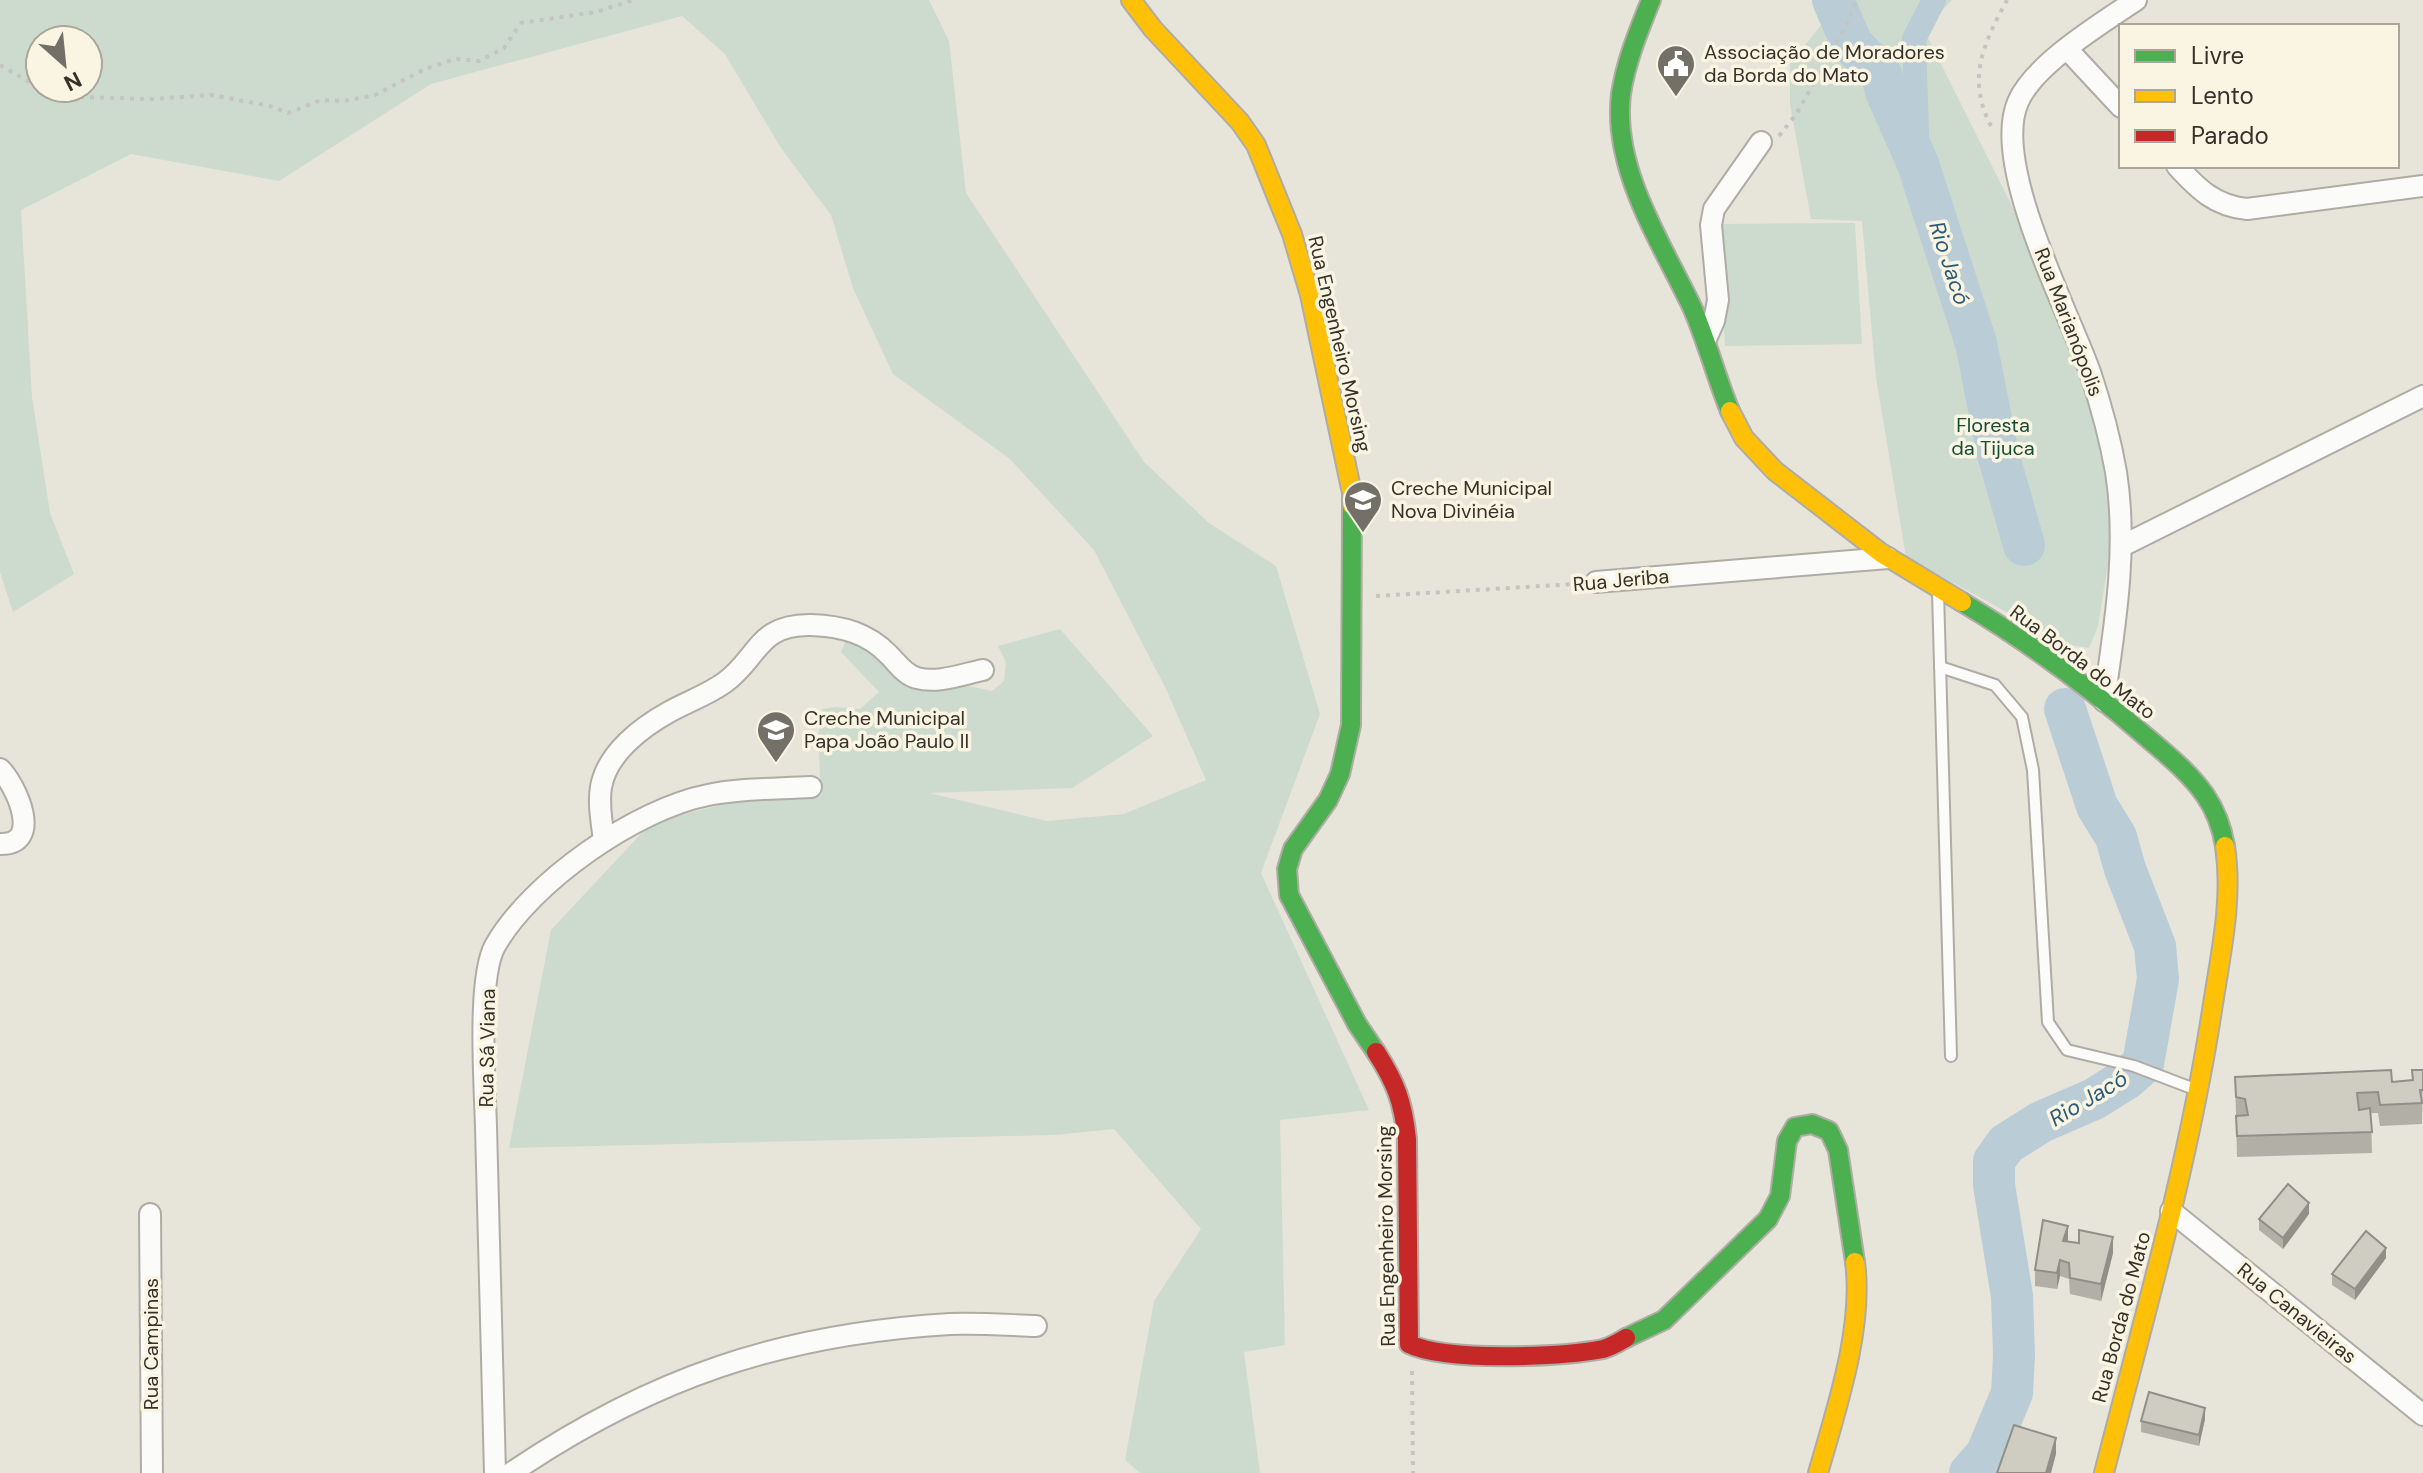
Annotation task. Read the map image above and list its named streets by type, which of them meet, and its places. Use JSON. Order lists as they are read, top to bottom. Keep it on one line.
{"streets":{"street":["Rua Marianópolis","Rua Engenheiro Morsing","Rua Jeriba","Rua Borda do Mato","Rua Sá Viana","Rua Canavieiras","Rua Campinas"]},"crossings":[["Rua Marianópolis","Rua Borda do Mato"],["Rua Engenheiro Morsing","Rua Jeriba"],["Rua Jeriba","Rua Borda do Mato"],["Rua Borda do Mato","Rua Canavieiras"]],"water":["Rio Jacó"],"parks":["Floresta da Tijuca"],"places":{"public building":["Associação de Moradores da Borda do Mato"],"school or university":["Creche Municipal Nova Divinéia","Creche Municipal Papa João Paulo II"]},"legend":["Livre","Lento","Parado"],"north":"bottom right"}
